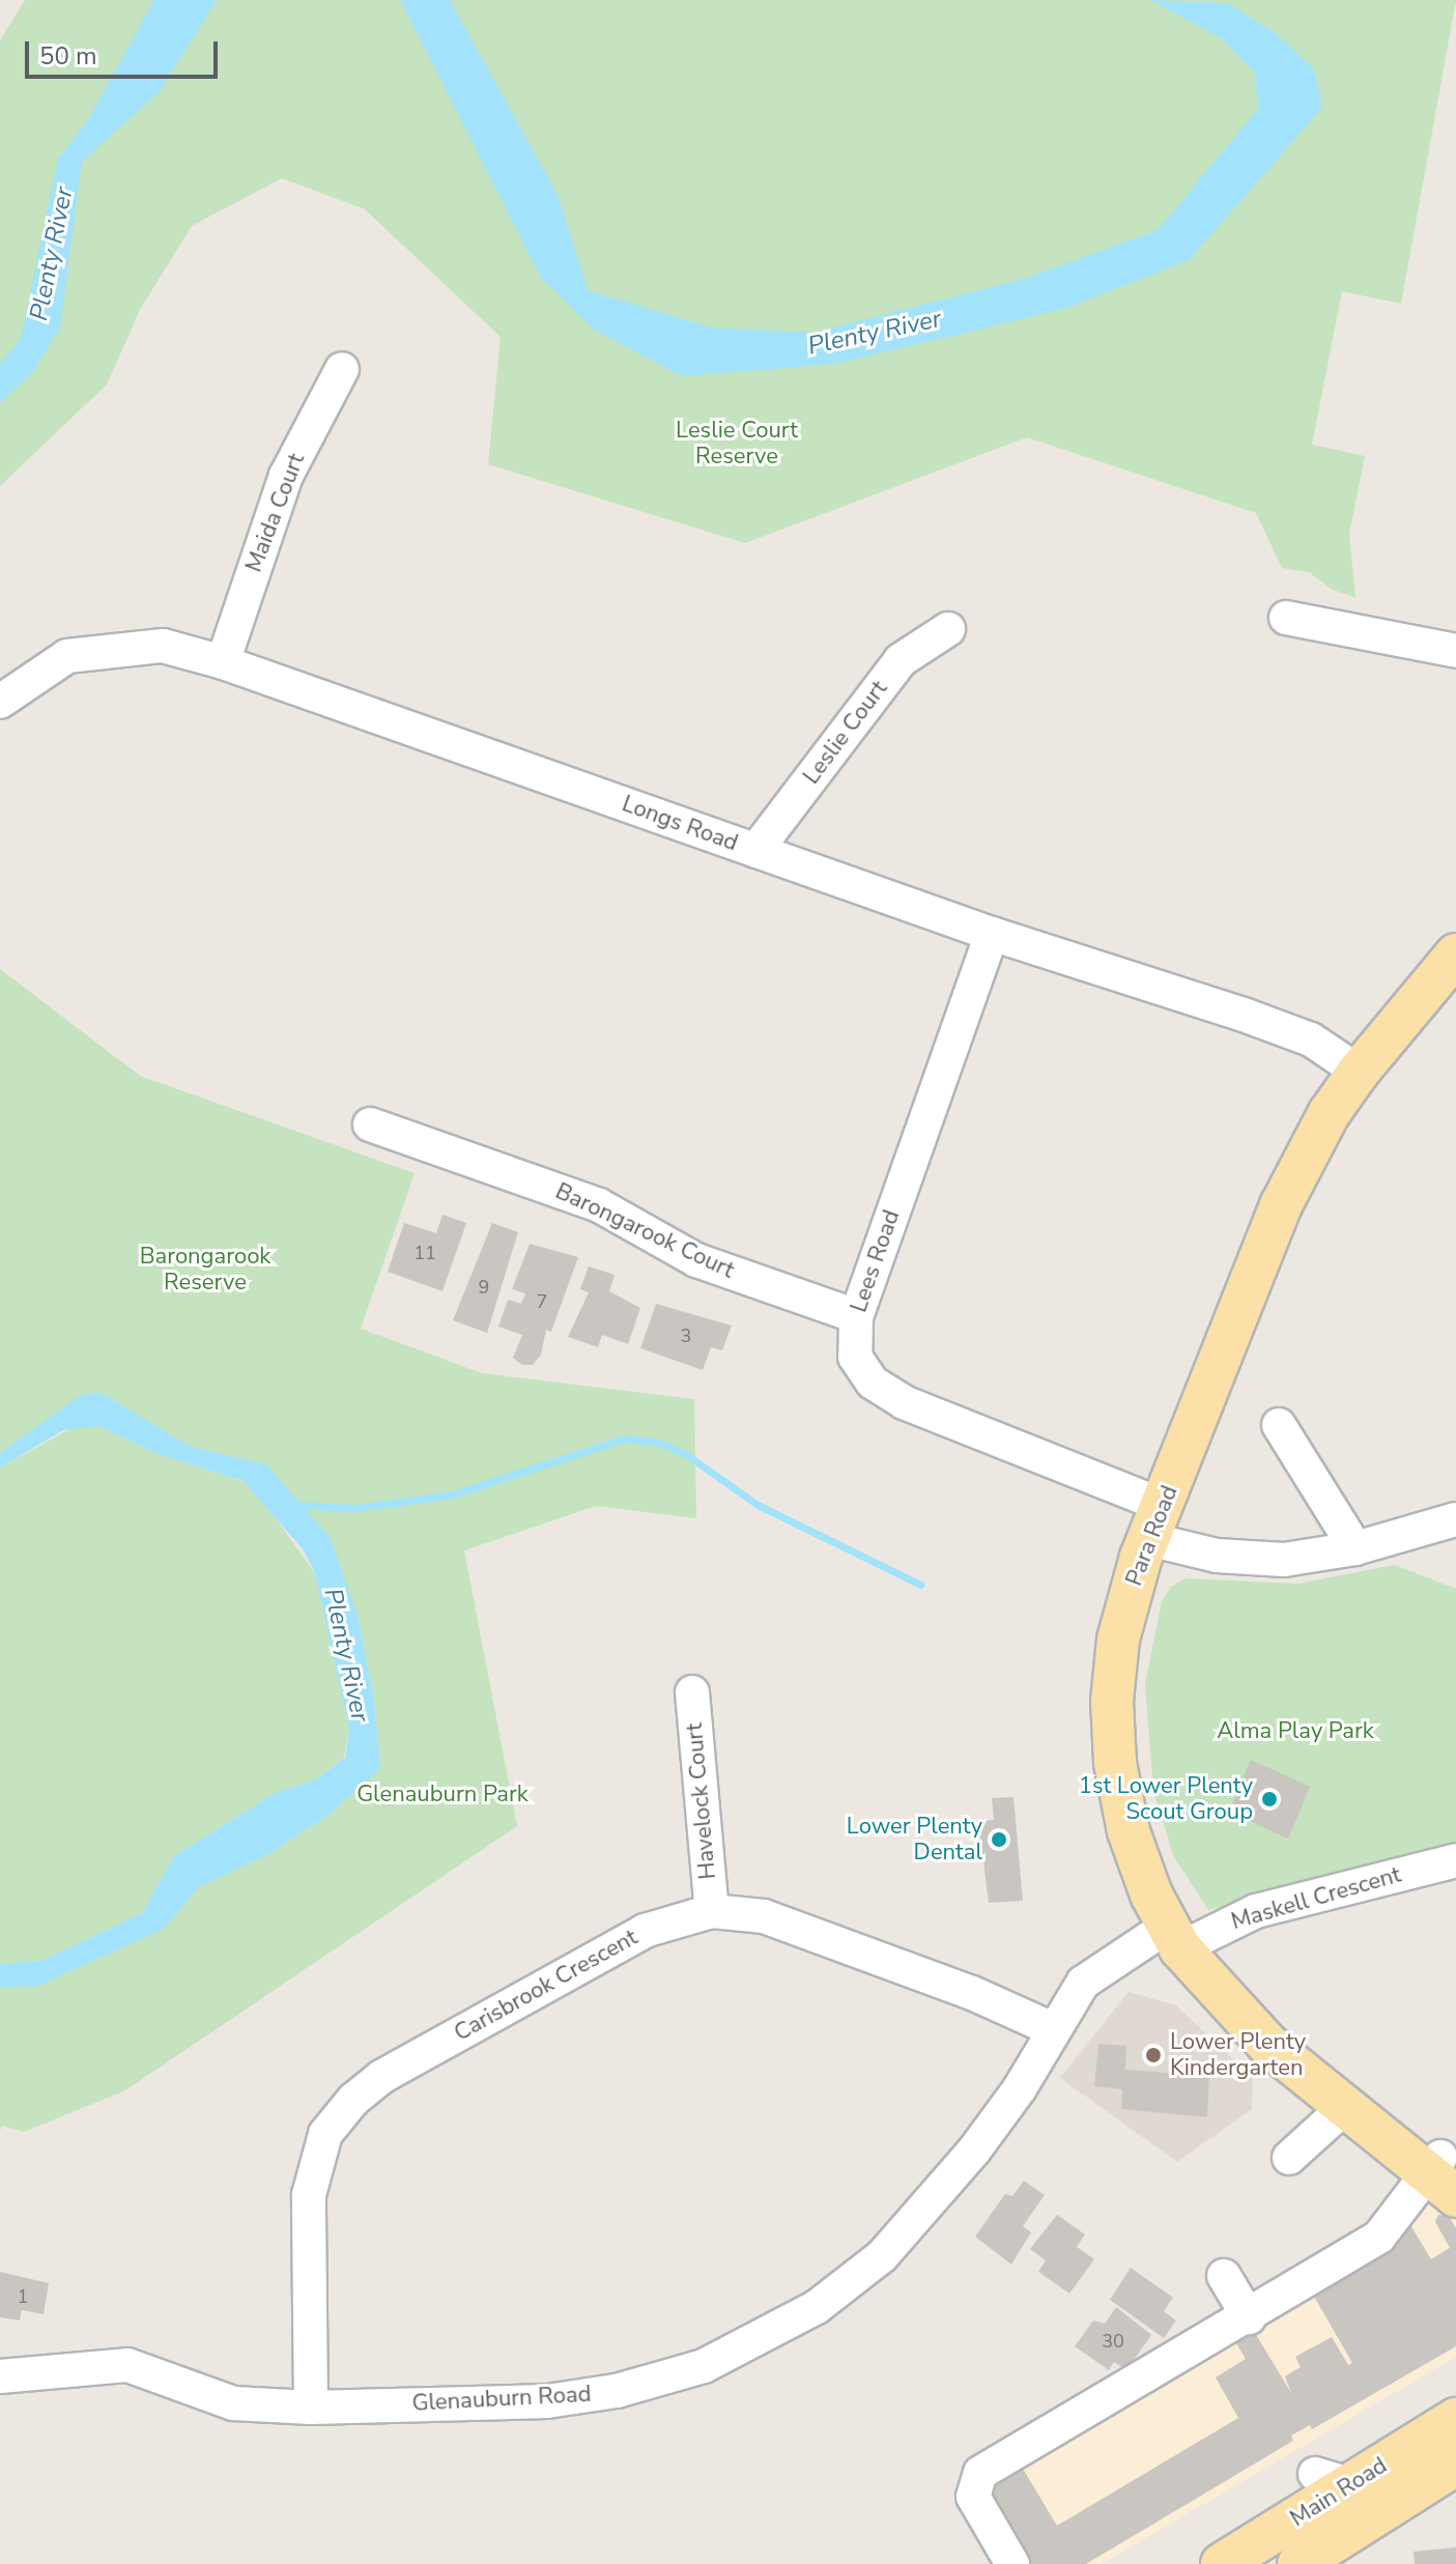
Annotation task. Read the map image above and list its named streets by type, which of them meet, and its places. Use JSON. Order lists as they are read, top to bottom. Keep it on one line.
{"streets":{"main road":["Para Road","Main Road"],"street":["Maida Court","Leslie Court","Longs Road","Barongarook Court","Lees Road","Havelock Court","Maskell Crescent","Carisbrook Crescent","Glenauburn Road"]},"crossings":[["Maida Court","Longs Road"],["Leslie Court","Longs Road"],["Longs Road","Lees Road"],["Longs Road","Para Road"],["Barongarook Court","Lees Road"],["Lees Road","Para Road"],["Para Road","Maskell Crescent"],["Para Road","Glenauburn Road"],["Havelock Court","Carisbrook Crescent"],["Maskell Crescent","Glenauburn Road"],["Carisbrook Crescent","Glenauburn Road"]],"water":["Plenty River"],"parks":["Leslie Court Reserve","Barongarook Reserve","Alma Play Park","Glenauburn Park"],"places":["1st Lower Plenty Scout Group","Lower Plenty Dental","Lower Plenty Kindergarten"],"house_numbers":["11","9","7","3","1","30"],"scale_bar":"50 m"}
